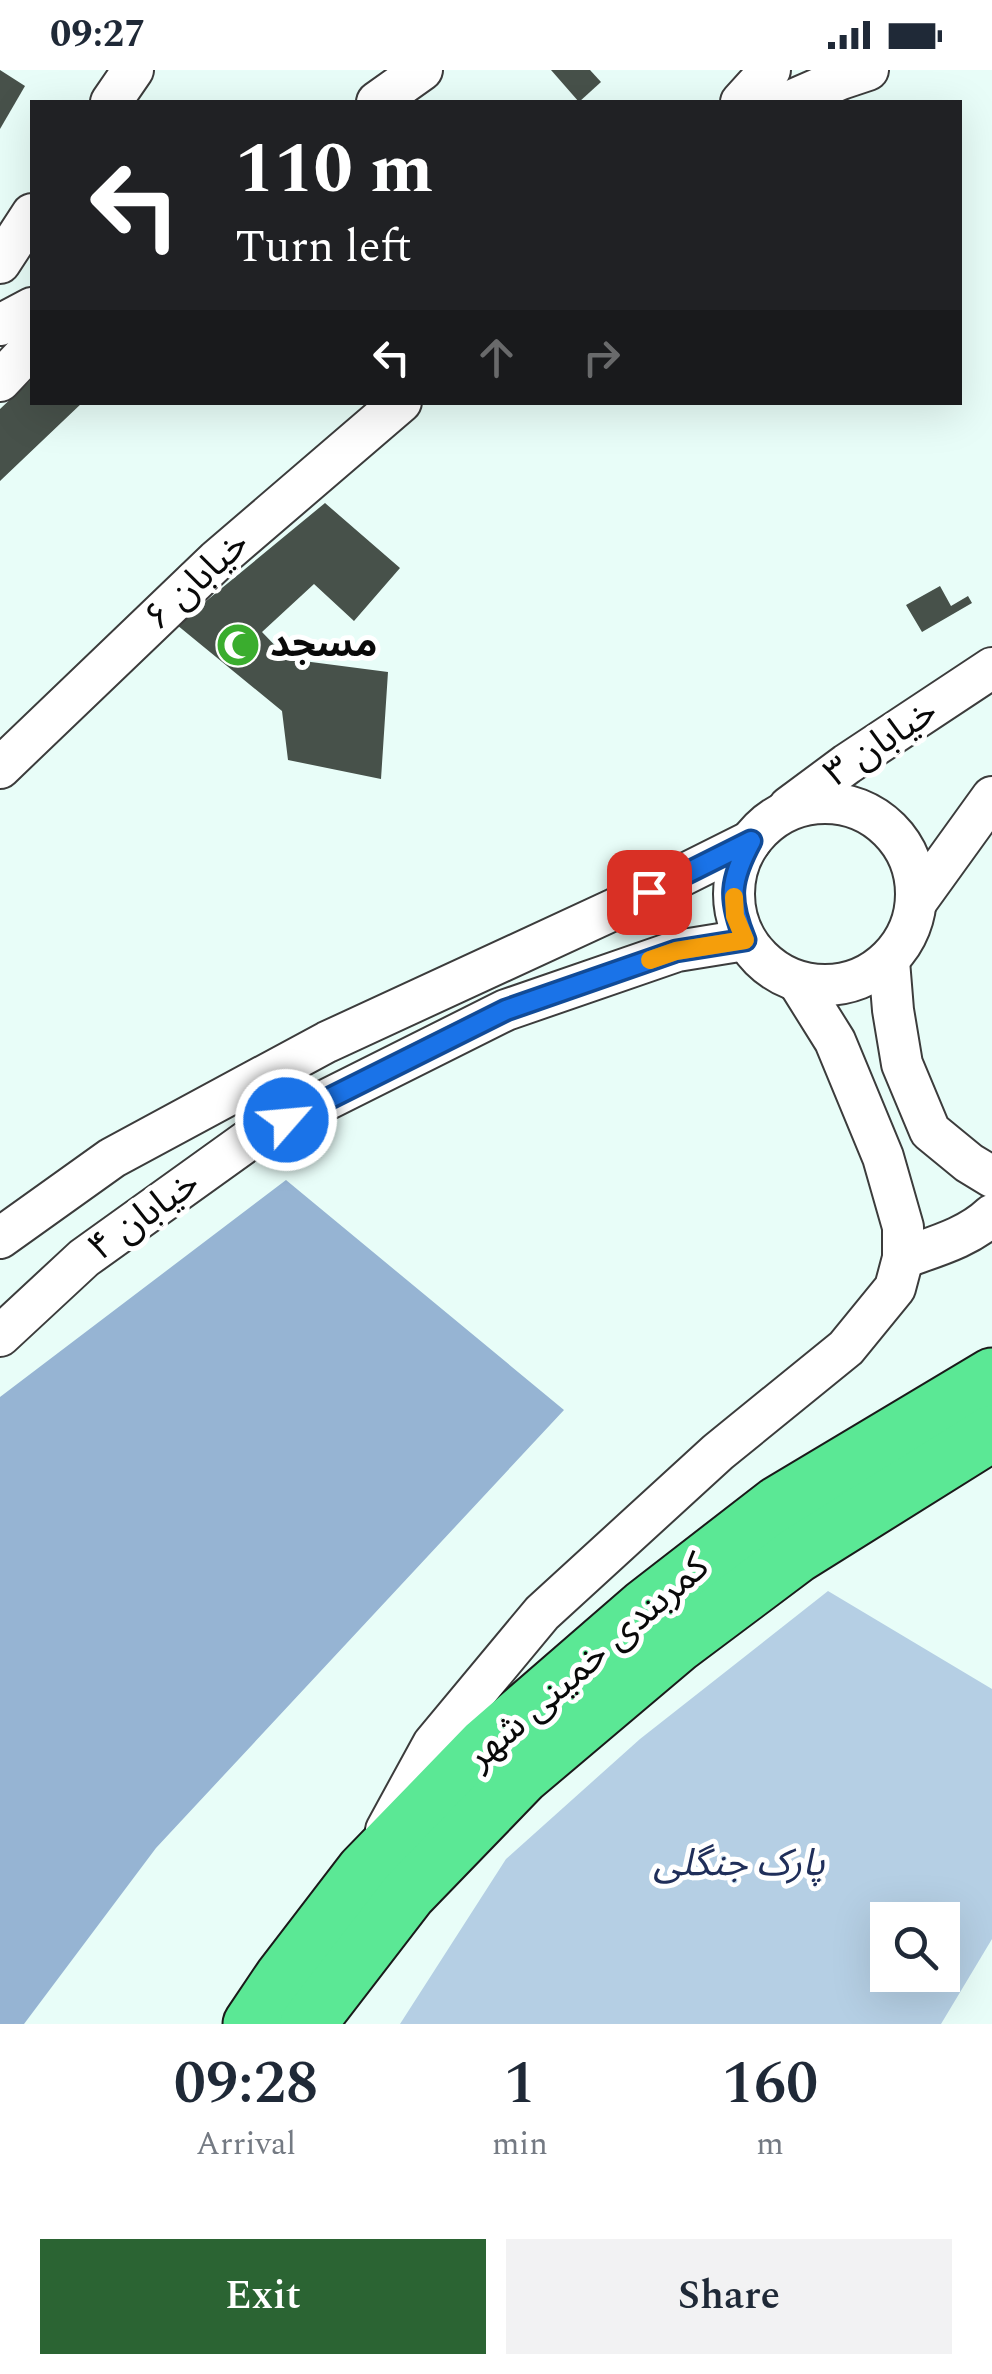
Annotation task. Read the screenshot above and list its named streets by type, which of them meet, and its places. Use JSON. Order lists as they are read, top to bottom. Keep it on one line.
{"streets":{"highway":["کمربندی خمینی شهر"],"lane":["خیابان ۶","خیابان ۳","خیابان ۴"]},"crossings":[["خیابان ۳","خیابان ۴"]],"parks":["پارک جنگلی"],"places":{"mosque":["مسجد"]},"page":{"status":"09:27","turn":["110 m","Turn left"],"eta":["09:28","Arrival","1","min","160","m"],"buttons":["Exit","Share"]}}
